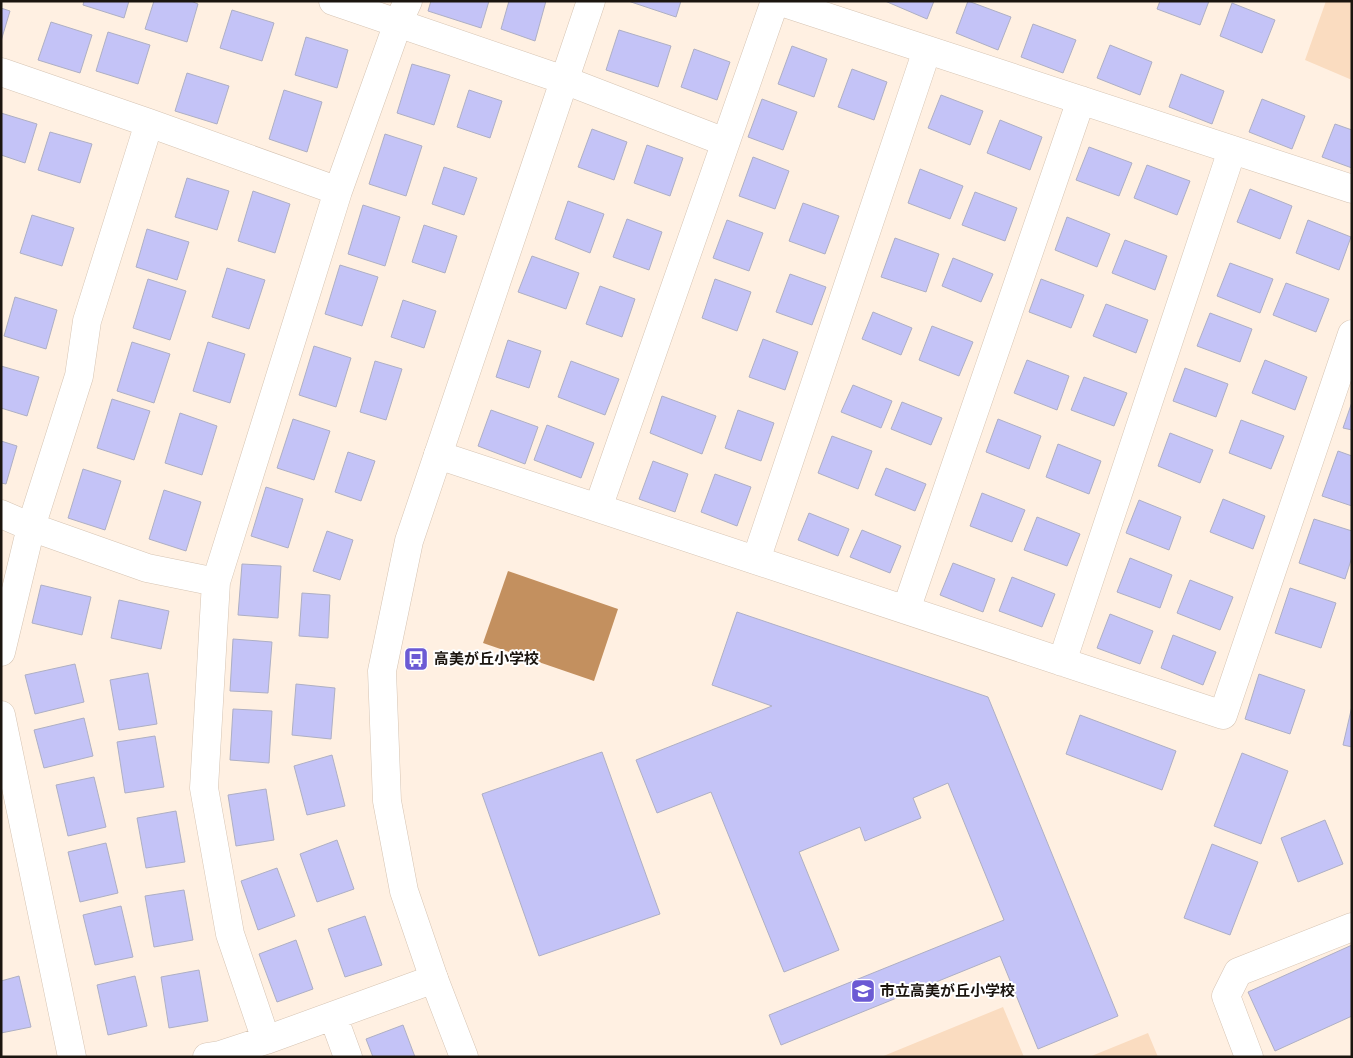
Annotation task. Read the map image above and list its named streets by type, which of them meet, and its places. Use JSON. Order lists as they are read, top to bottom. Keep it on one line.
{"places":{"bus stop":["高美が丘小学校"],"school or university":["市立高美が丘小学校"]}}
